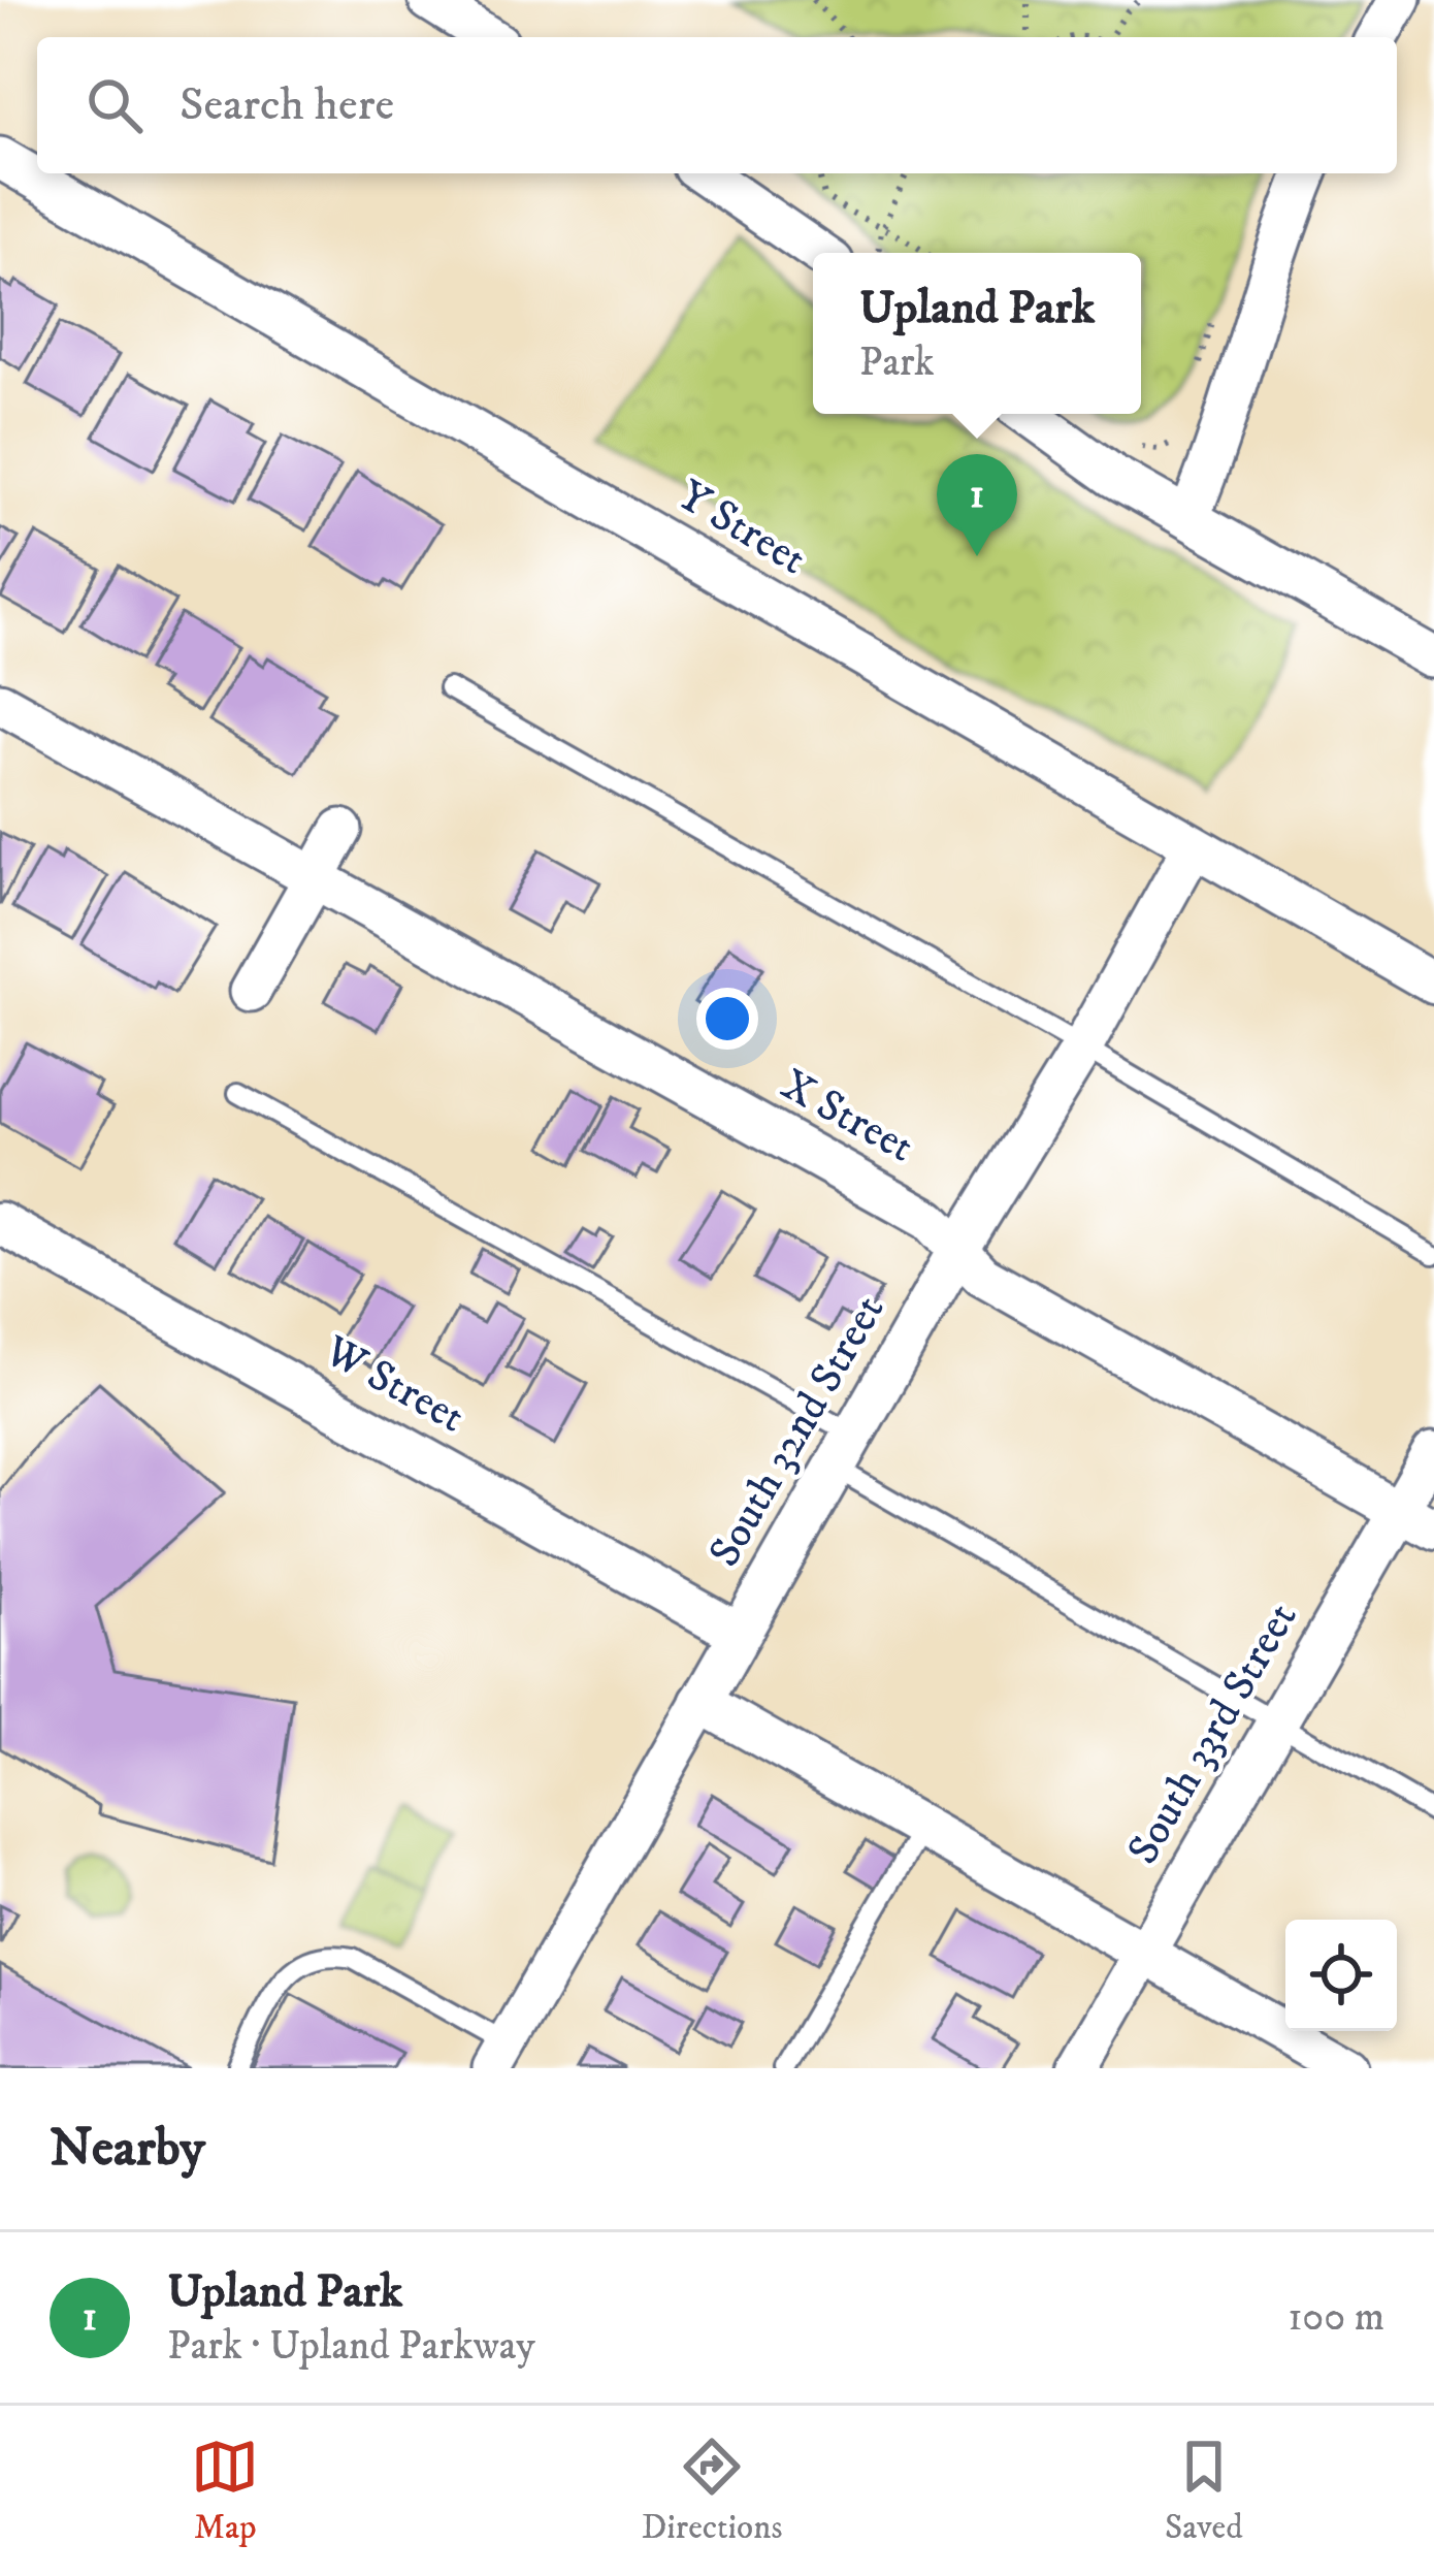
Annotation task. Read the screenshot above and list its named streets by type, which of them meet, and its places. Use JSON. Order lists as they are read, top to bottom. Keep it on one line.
{"streets":{"street":["Y Street","X Street","W Street","South 32nd Street","South 33rd Street"]},"crossings":[["Y Street","South 32nd Street"],["X Street","South 32nd Street"],["X Street","South 33rd Street"],["W Street","South 32nd Street"]],"page":{"search":"Search here","popup":["Upland Park","Park"],"pins":"1","heading":"Nearby","list":[{"mark":"1","name":"Upland Park","note":"Park · Upland Parkway","value":"100 m"}],"nav":["Map","Directions","Saved"]}}
